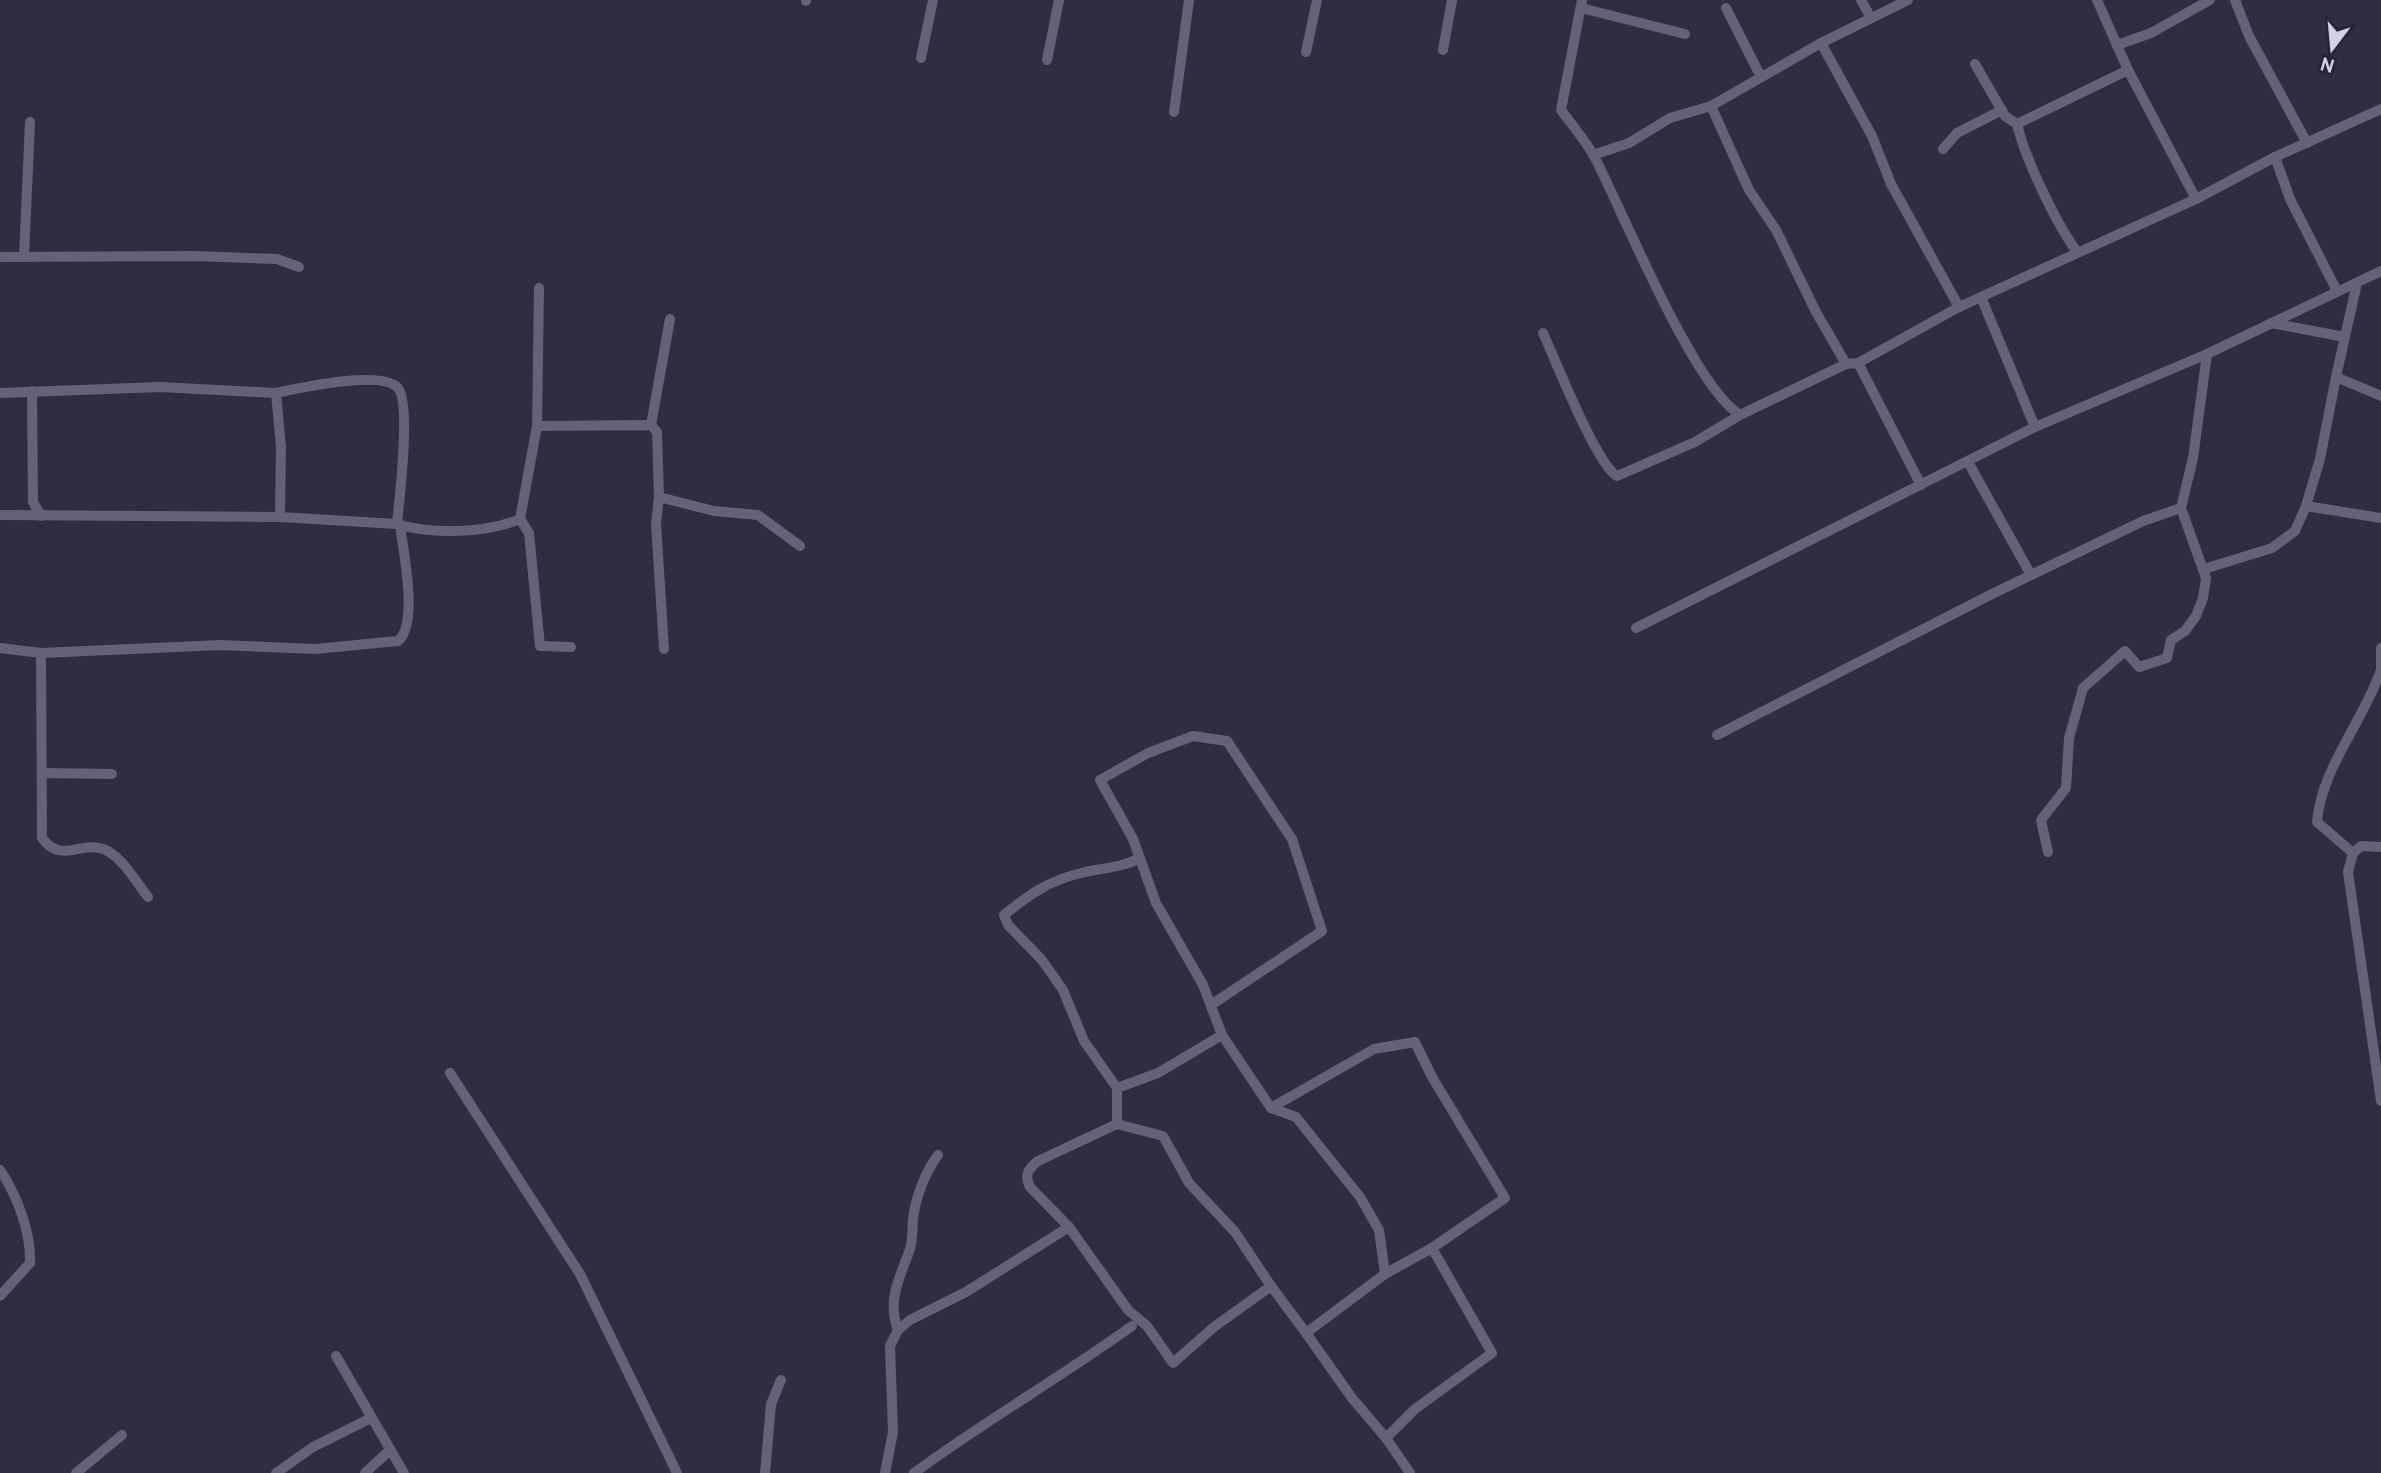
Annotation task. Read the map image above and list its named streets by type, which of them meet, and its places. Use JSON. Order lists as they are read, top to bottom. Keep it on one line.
{"north":"bottom"}
